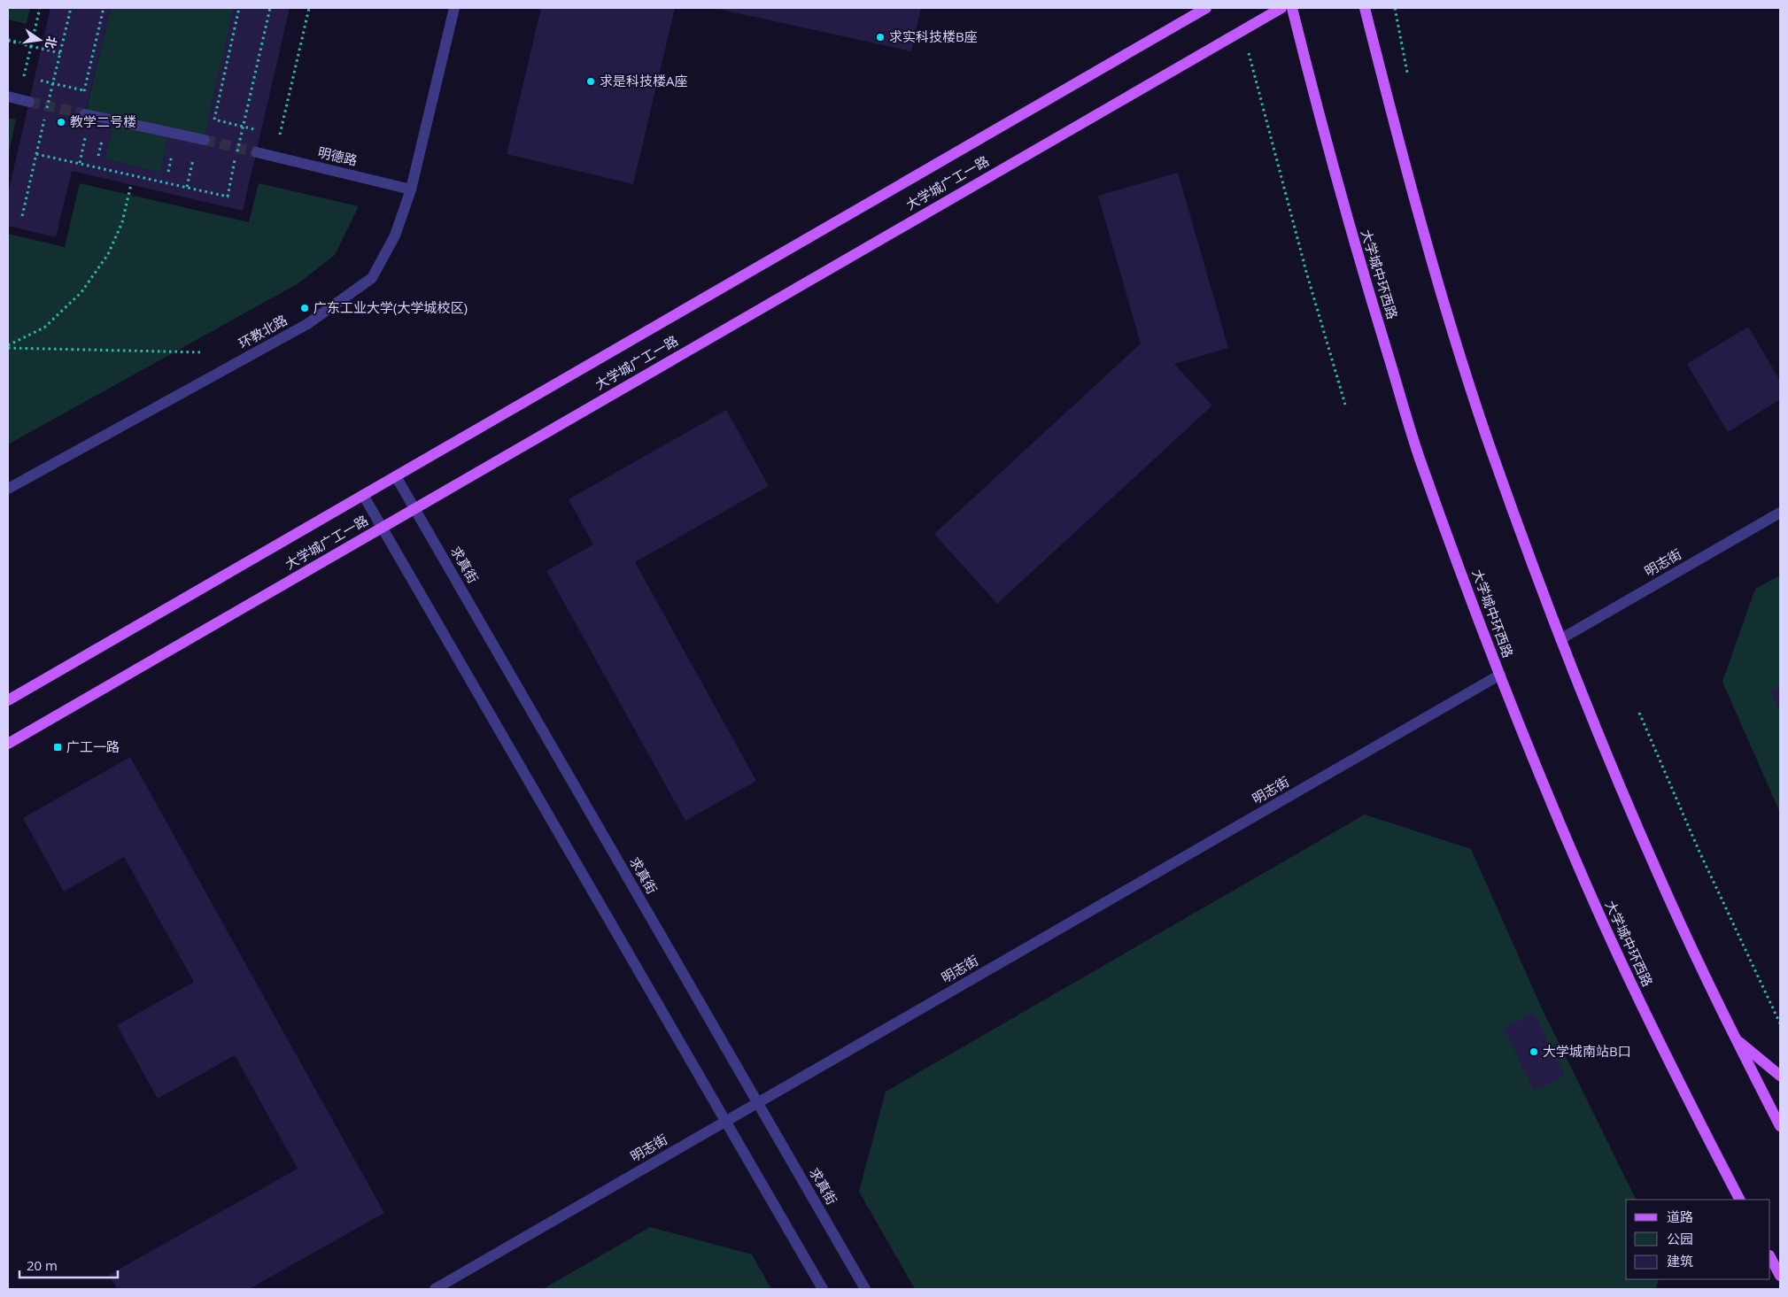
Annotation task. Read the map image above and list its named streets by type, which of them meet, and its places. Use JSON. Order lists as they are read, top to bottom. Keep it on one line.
{"streets":{"main road":["大学城广工一路","大学城中环西路"],"street":["明德路","环教北路","明志街","求真街"]},"crossings":[["明德路","环教北路"],["大学城广工一路","求真街"],["大学城中环西路","明志街"],["明志街","求真街"]],"places":{"other":["求实科技楼B座","求是科技楼A座","教学二号楼","广东工业大学(大学城校区)","大学城南站B口"],"transit":["广工一路"]},"legend":["道路","公园","建筑"],"scale_bar":"20 m","north":"right"}
